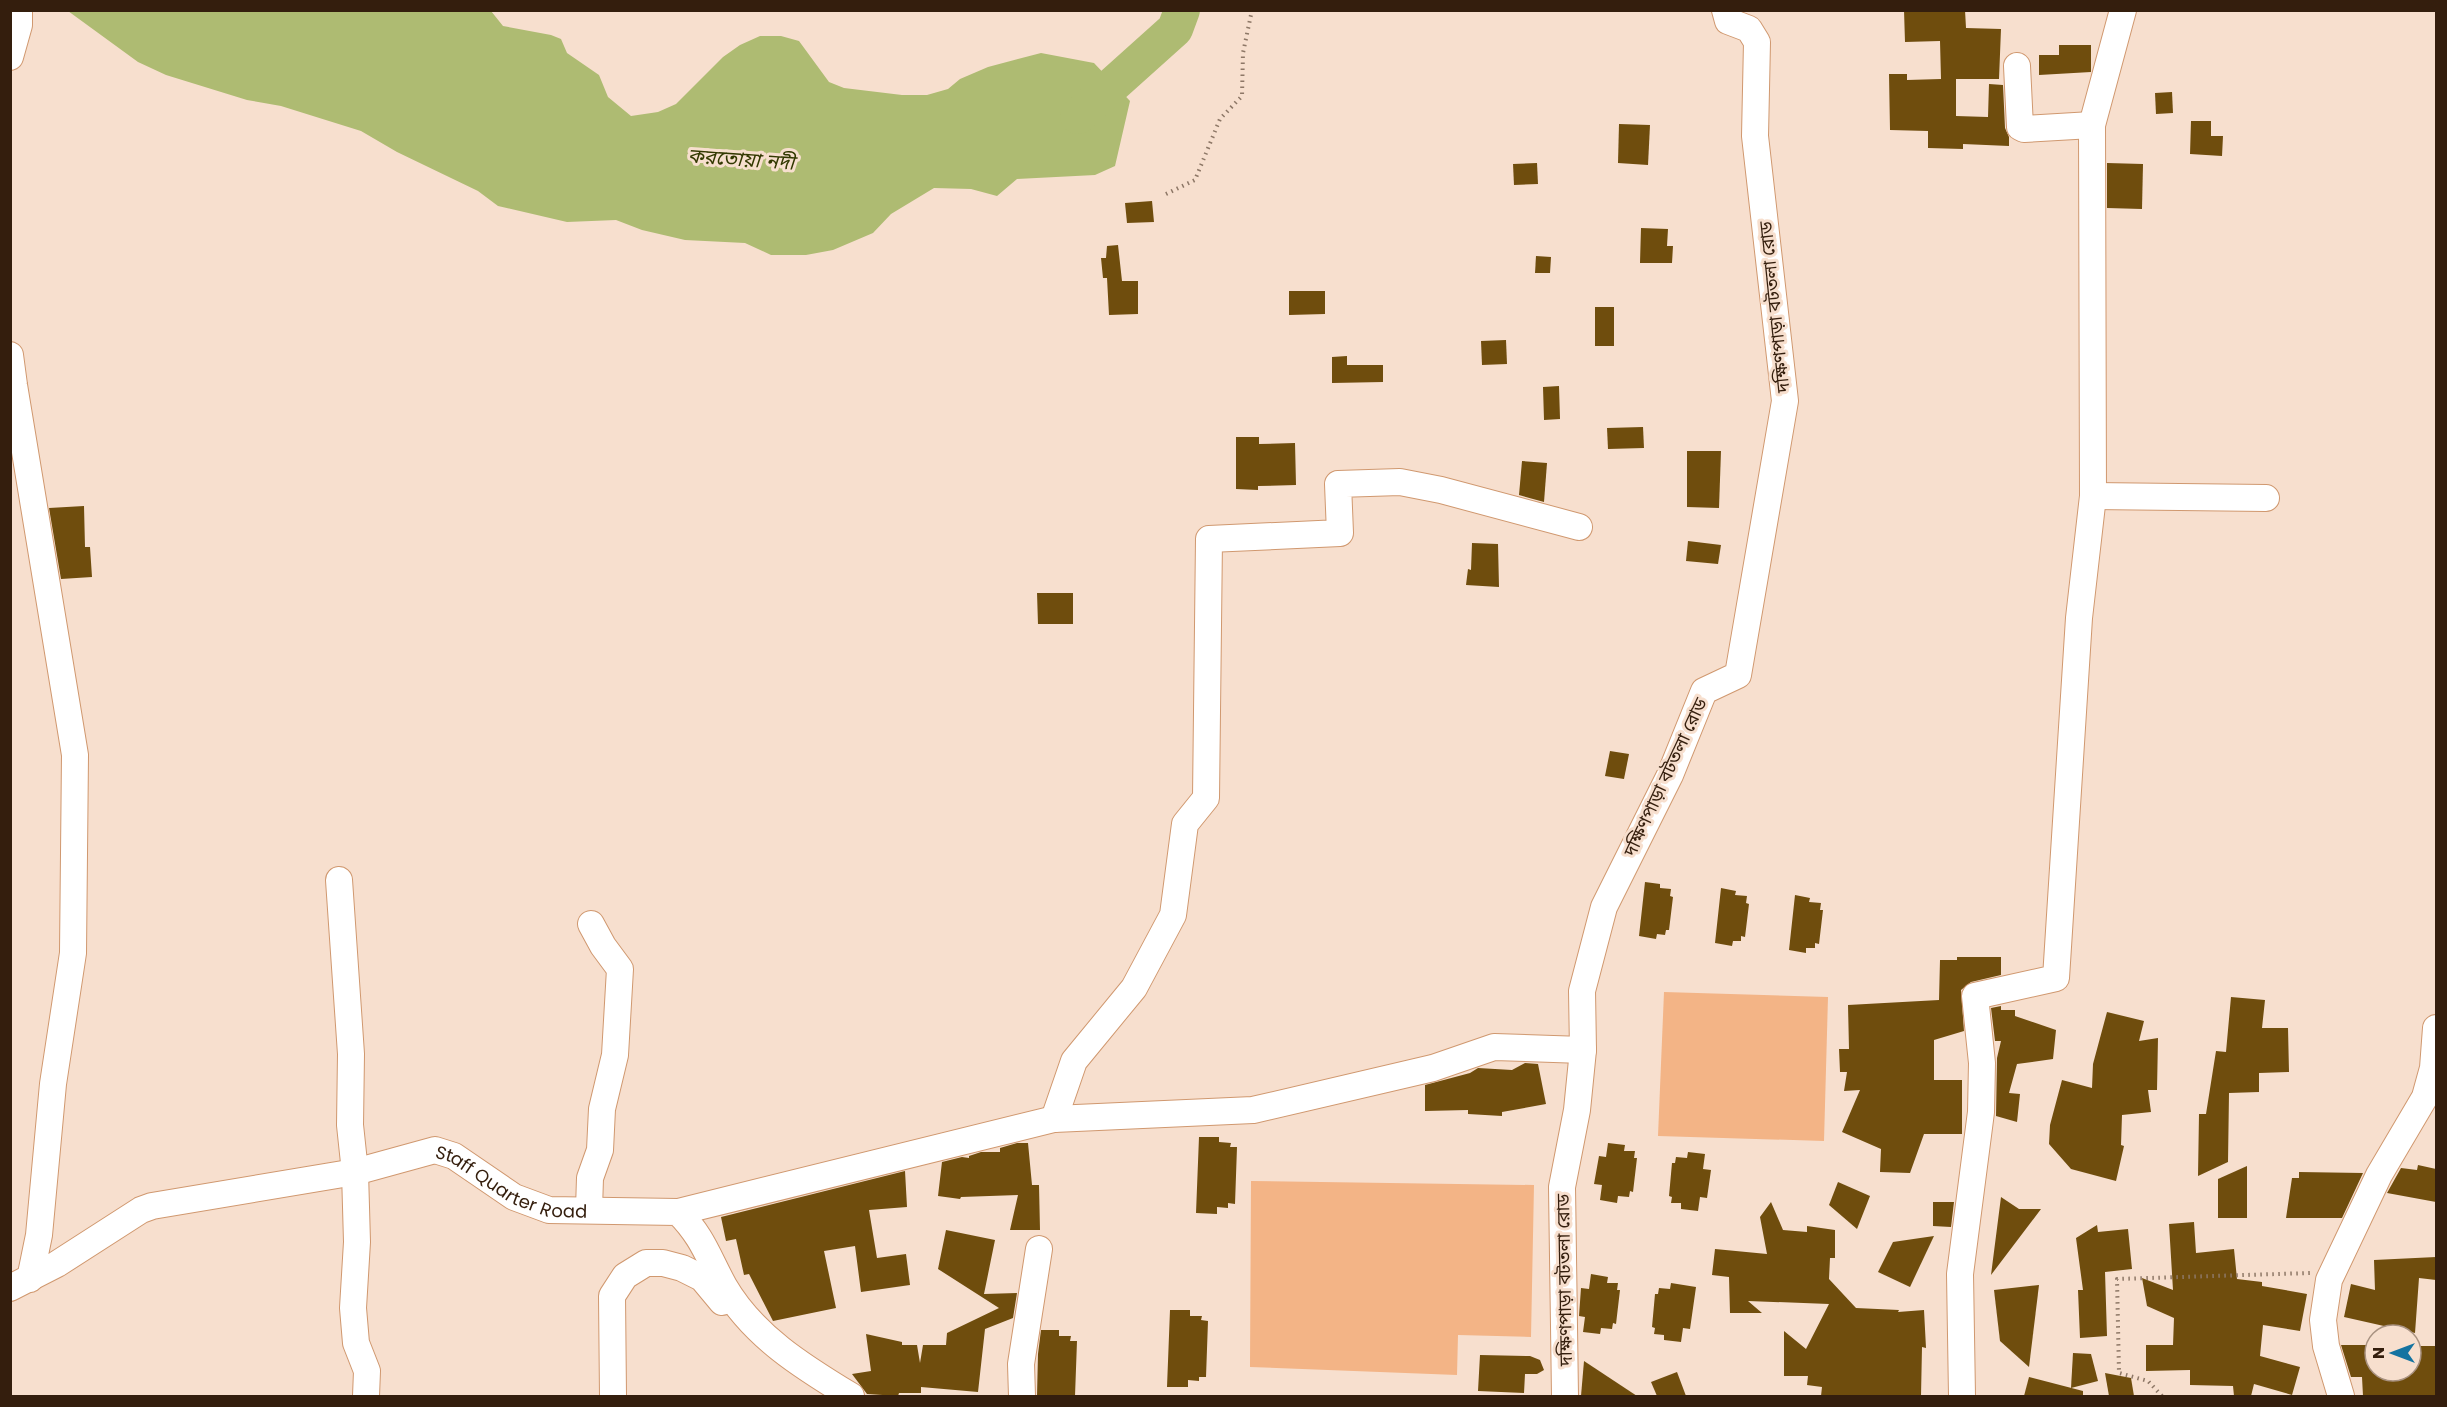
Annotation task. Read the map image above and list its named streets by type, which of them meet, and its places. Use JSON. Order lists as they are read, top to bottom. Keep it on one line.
{"streets":{"street":["দক্ষিণপাড়া বটতলা রোড","Staff Quarter Road"]},"crossings":[["দক্ষিণপাড়া বটতলা রোড","Staff Quarter Road"]],"water":["করতোয়া নদী"],"north":"left"}
